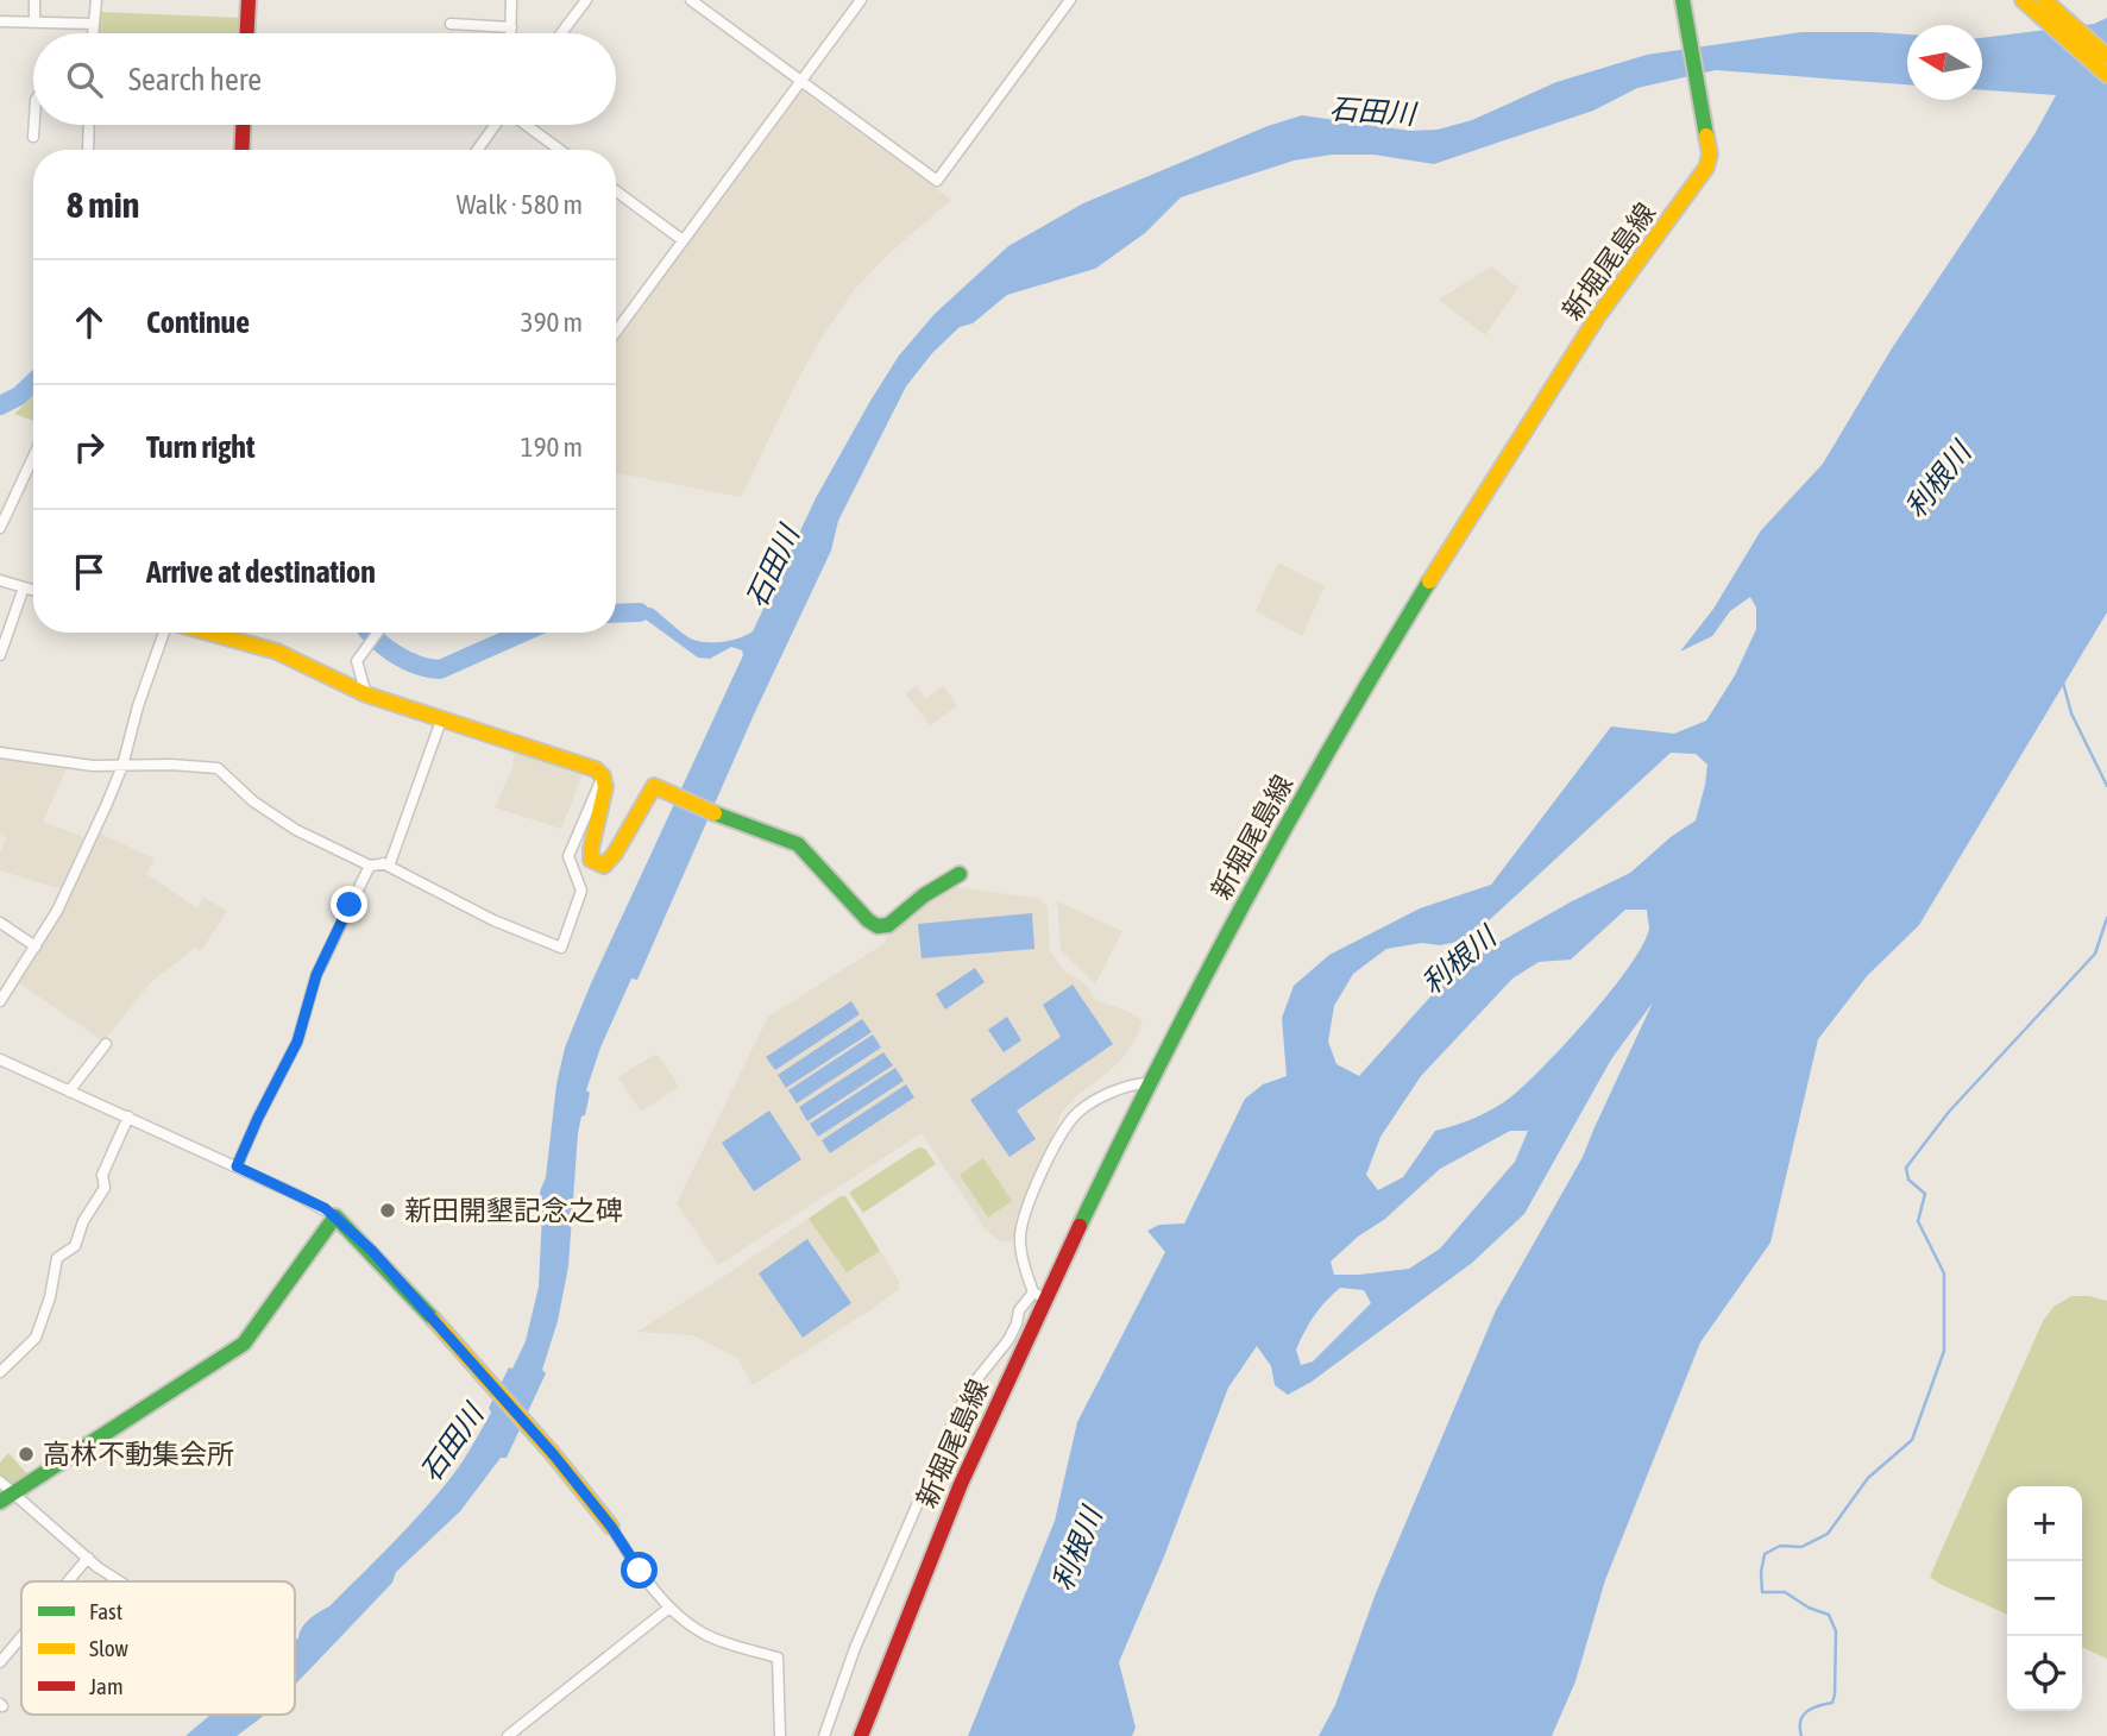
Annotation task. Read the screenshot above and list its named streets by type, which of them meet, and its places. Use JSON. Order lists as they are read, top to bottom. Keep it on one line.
{"streets":{"main road":["新堀尾島線"]},"water":["石田川","利根川"],"places":["新田開墾記念之碑","高林不動集会所"],"legend":["Fast","Slow","Jam"],"north":"left","page":{"search":"Search here","heading":["8 min","Walk · 580 m"],"list":[["Continue","390 m"],["Turn right","190 m"],"Arrive at destination"],"map_buttons":["+","−"]}}
